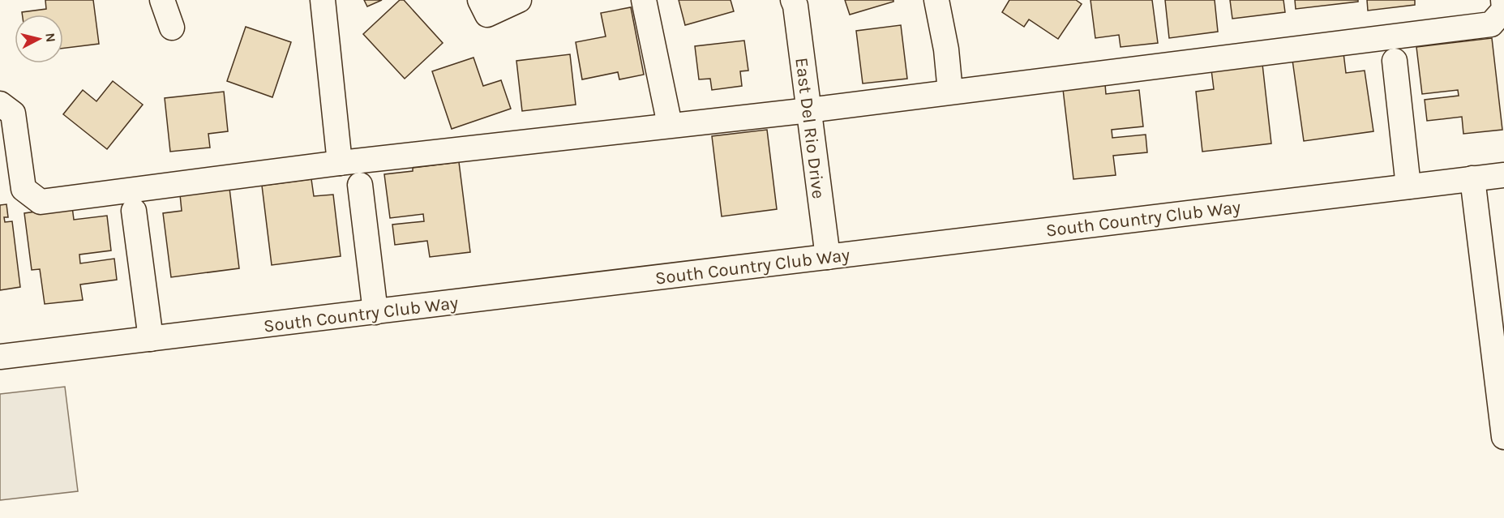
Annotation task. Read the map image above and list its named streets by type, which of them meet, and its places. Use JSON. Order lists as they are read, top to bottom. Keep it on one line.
{"streets":{"street":["East Del Rio Drive","South Country Club Way"]},"crossings":[["East Del Rio Drive","South Country Club Way"]],"north":"right"}
